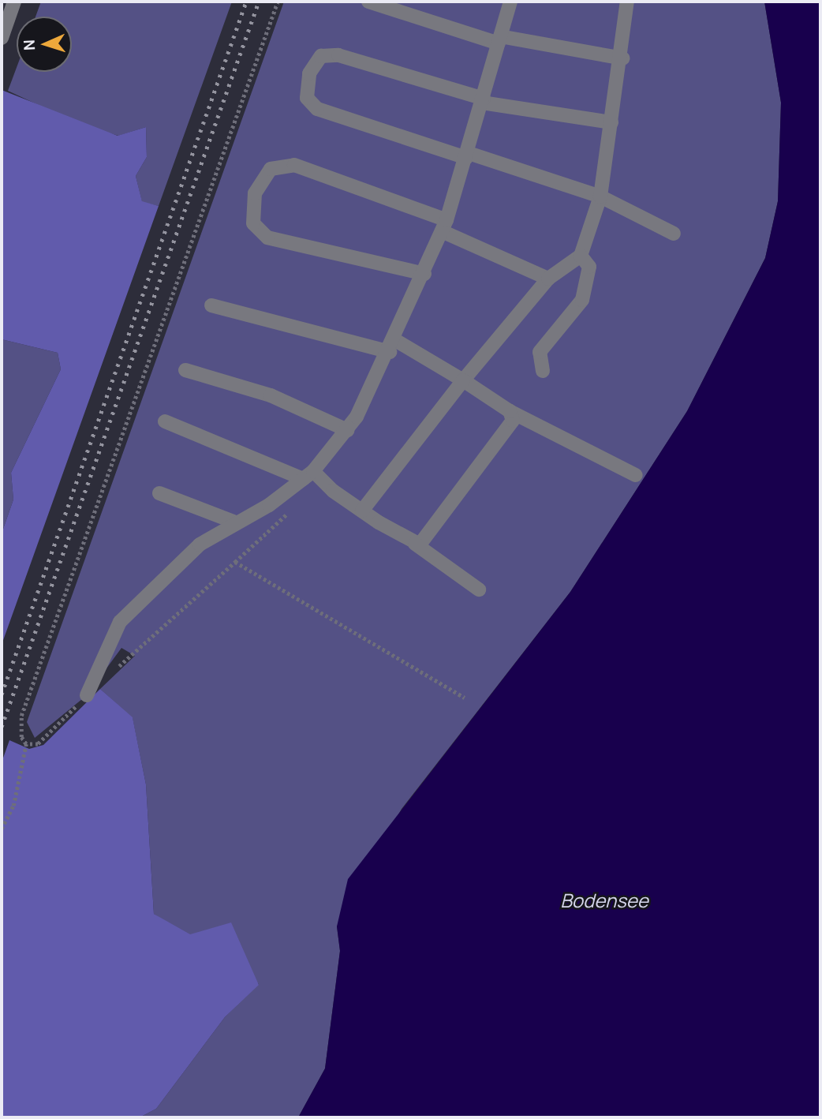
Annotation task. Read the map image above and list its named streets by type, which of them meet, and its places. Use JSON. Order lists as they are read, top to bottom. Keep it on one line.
{"water":["Bodensee"],"north":"left"}
